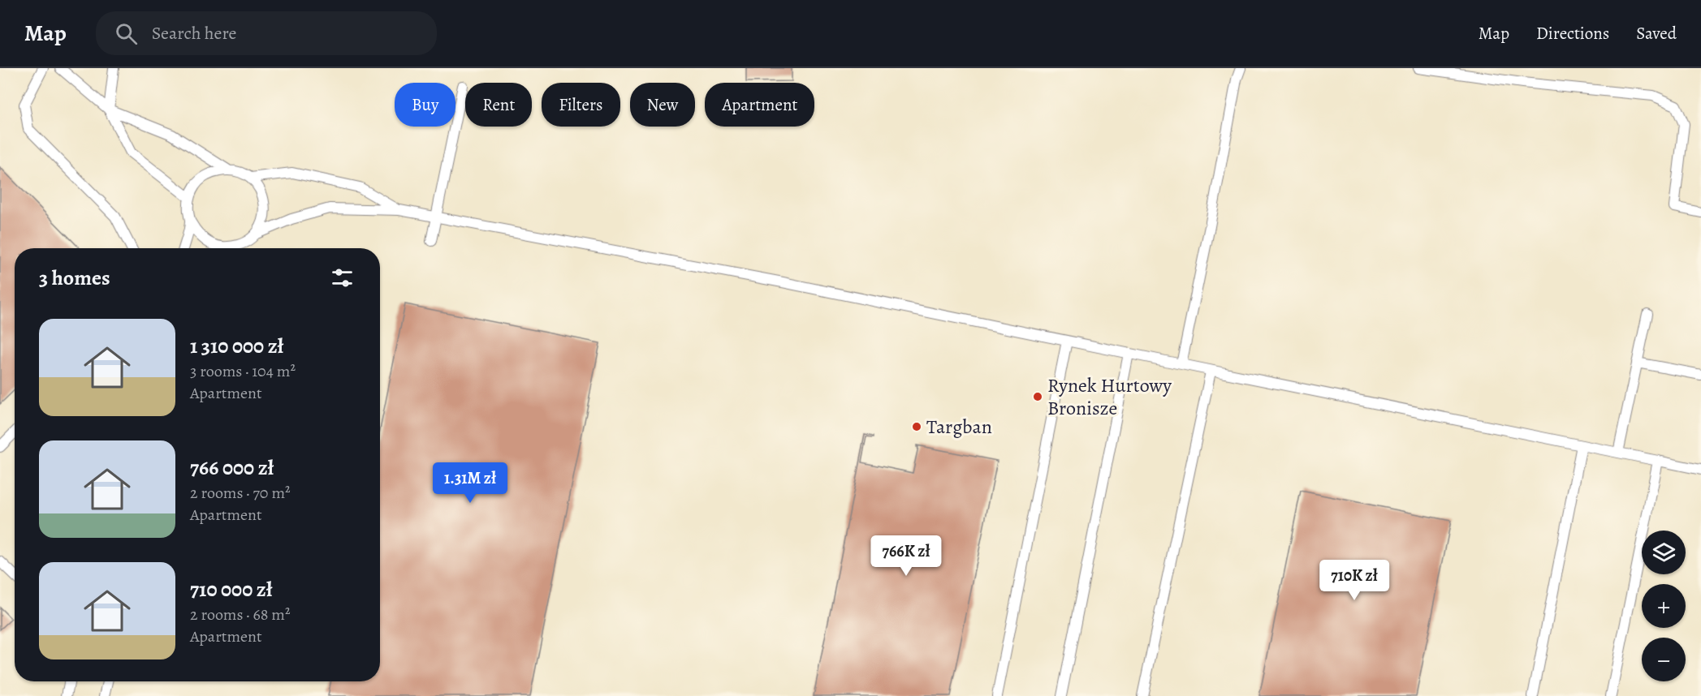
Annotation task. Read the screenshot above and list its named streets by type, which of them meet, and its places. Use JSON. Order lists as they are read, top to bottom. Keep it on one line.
{"places":["Rynek Hurtowy Bronisze","Targban"],"page":{"header":"Map","search":"Search here","nav":["Map","Directions","Saved"],"chip":["Buy","Rent","Filters","New","Apartment"],"heading":"3 homes","list":[{"name":"1 310 000 zł","note":"3 rooms · 104 m² · Apartment"},{"name":"766 000 zł","note":"2 rooms · 70 m² · Apartment"},{"name":"710 000 zł","note":"2 rooms · 68 m² · Apartment"}],"price":["1.31M zł","766K zł","710K zł"],"map_buttons":["+","−"]}}
